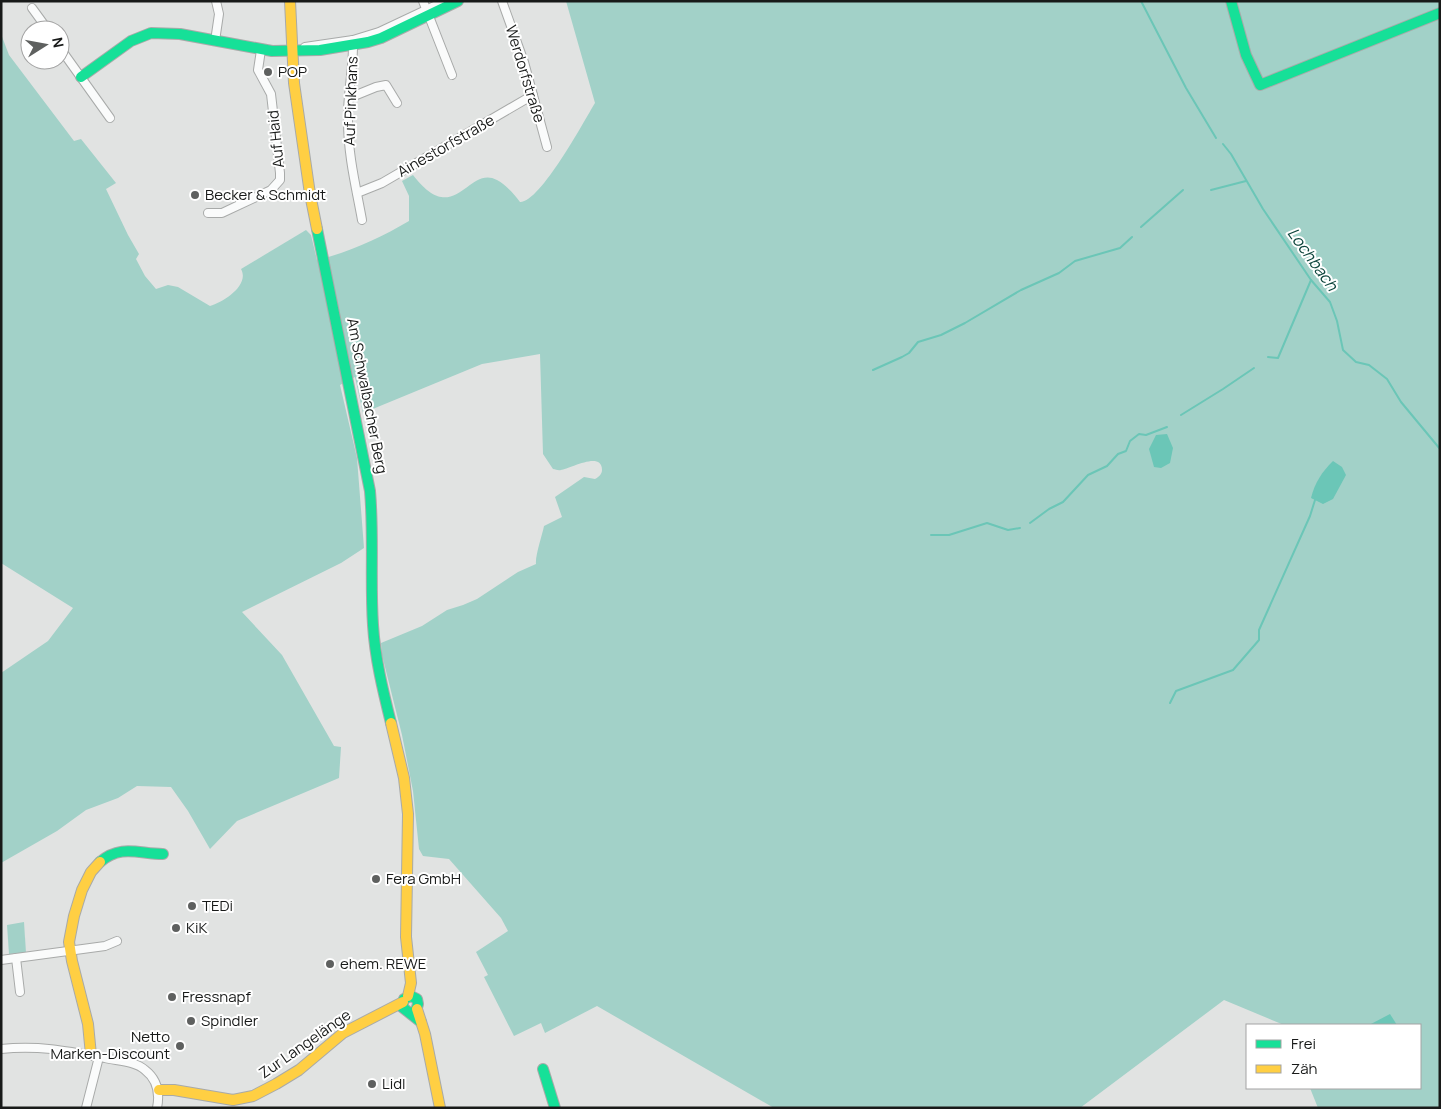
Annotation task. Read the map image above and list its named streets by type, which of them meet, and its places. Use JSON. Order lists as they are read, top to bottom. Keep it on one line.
{"streets":{"street":["Werdorfstraße","Auf Pinkhans","Auf Haid","Ainestorfstraße","Am Schwalbacher Berg","Zur Langelänge"]},"crossings":[["Werdorfstraße","Ainestorfstraße"],["Auf Pinkhans","Ainestorfstraße"],["Am Schwalbacher Berg","Zur Langelänge"]],"water":["Lochbach"],"places":["POP","Becker & Schmidt","Fera GmbH","TEDi","KiK","ehem. REWE","Fressnapf","Spindler","Netto Marken-Discount","Lidl"],"legend":["Frei","Zäh"],"north":"right"}
